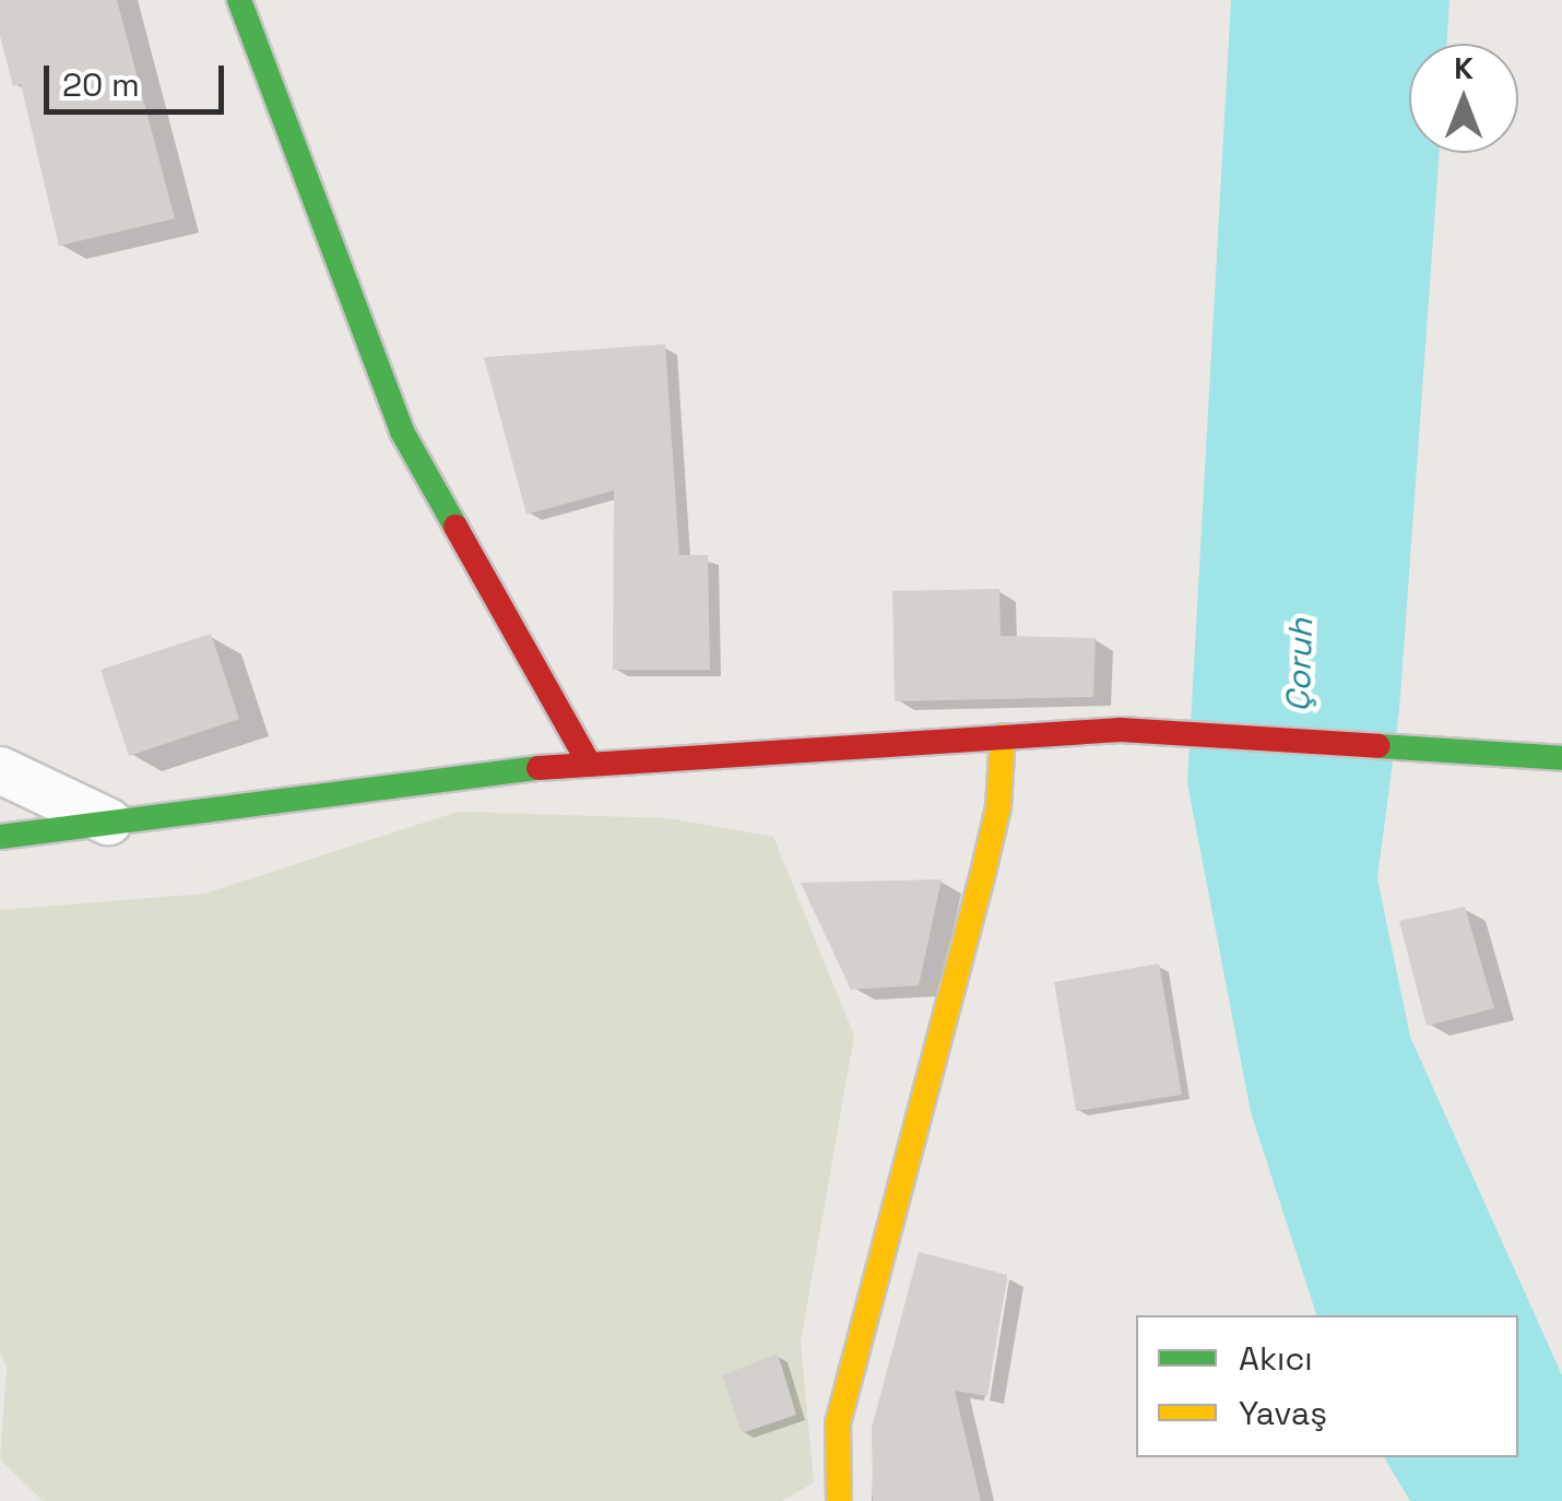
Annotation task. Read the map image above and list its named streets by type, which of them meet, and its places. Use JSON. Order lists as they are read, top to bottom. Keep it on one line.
{"water":["Çoruh"],"legend":["Akıcı","Yavaş"],"scale_bar":"20 m","north":"top"}
